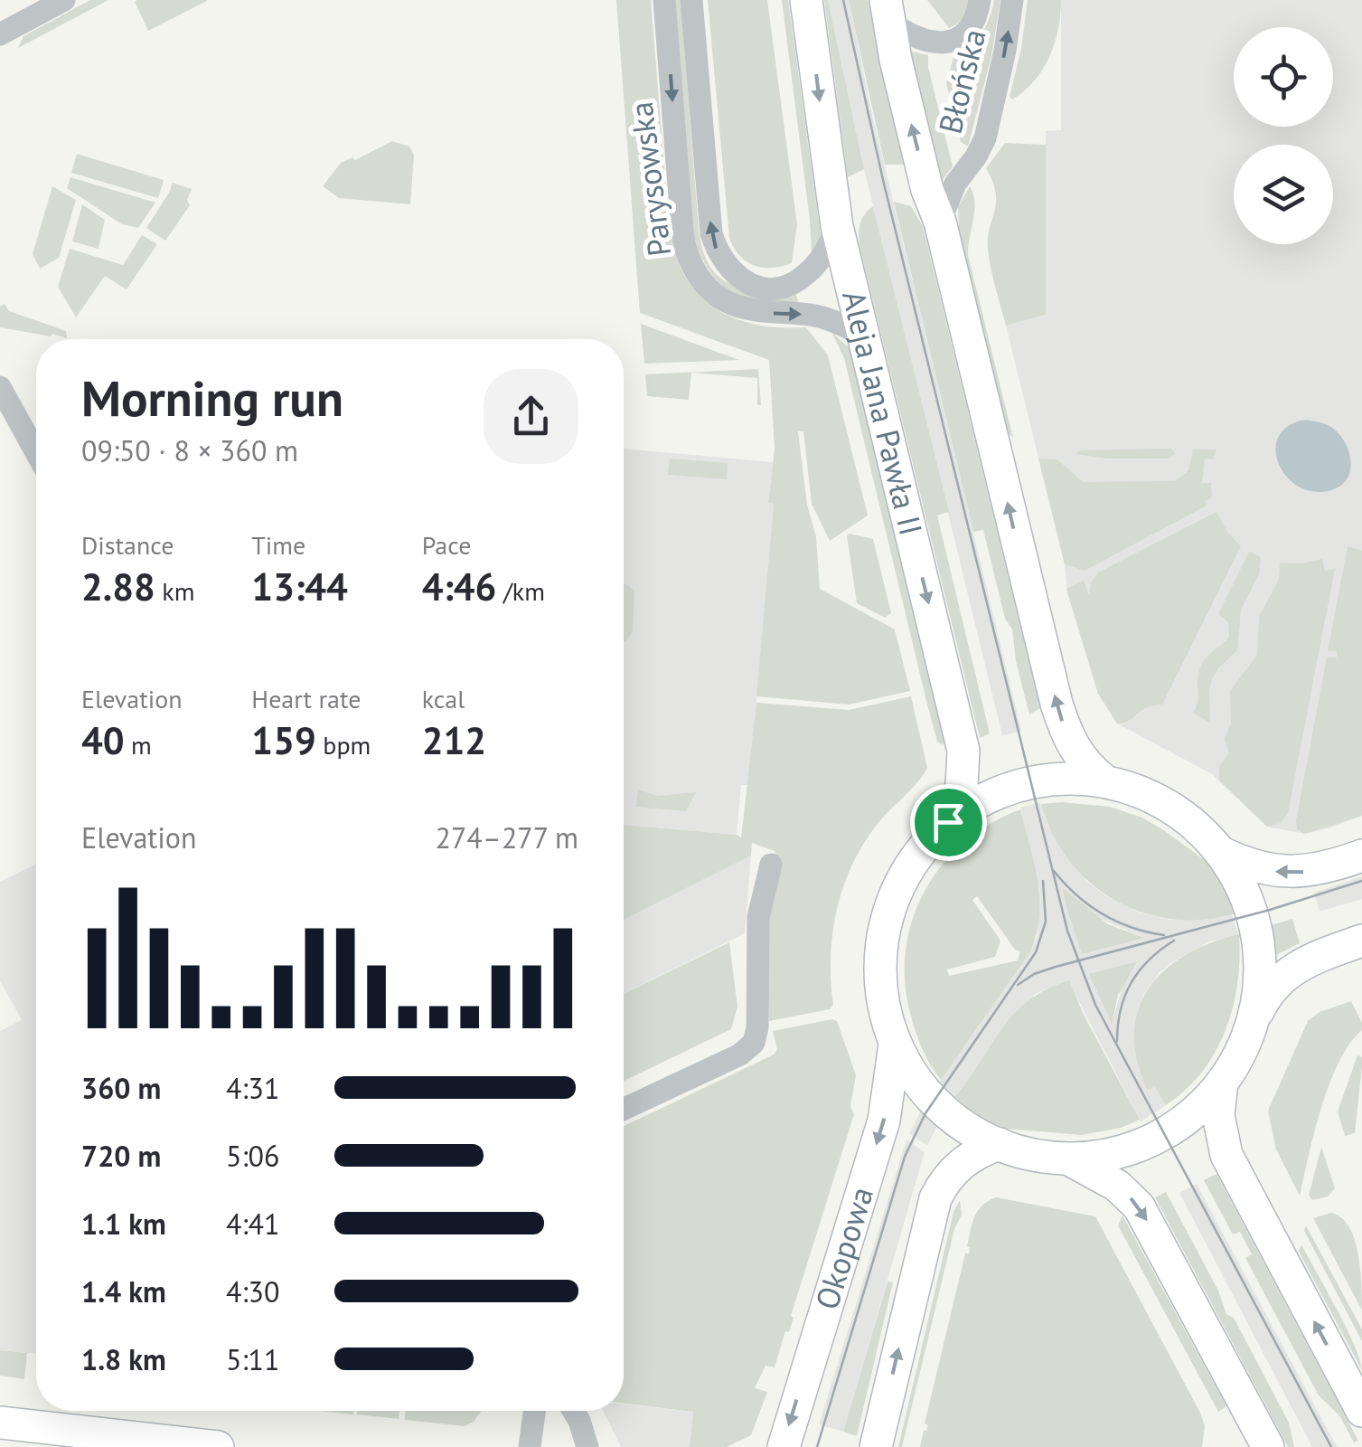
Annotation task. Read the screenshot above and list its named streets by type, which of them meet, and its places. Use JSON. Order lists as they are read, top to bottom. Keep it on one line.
{"streets":{"main road":["Aleja Jana Pawła II","Okopowa"],"street":["Błońska","Parysowska"]},"crossings":[["Parysowska","Aleja Jana Pawła II"]],"one_way":["Błońska"],"page":{"heading":["Morning run","09:50 · 8 × 360 m"],"stats":[["Distance","2.88 km"],["Time","13:44"],["Pace","4:46 /km"],["Elevation","40 m"],["Heart rate","159 bpm"],["kcal","212"]],"chart":["Elevation","274–277 m"],"list":[{"name":"360 m","note":"4:31"},{"name":"720 m","note":"5:06"},{"name":"1.1 km","note":"4:41"},{"name":"1.4 km","note":"4:30"},{"name":"1.8 km","note":"5:11"}]}}
